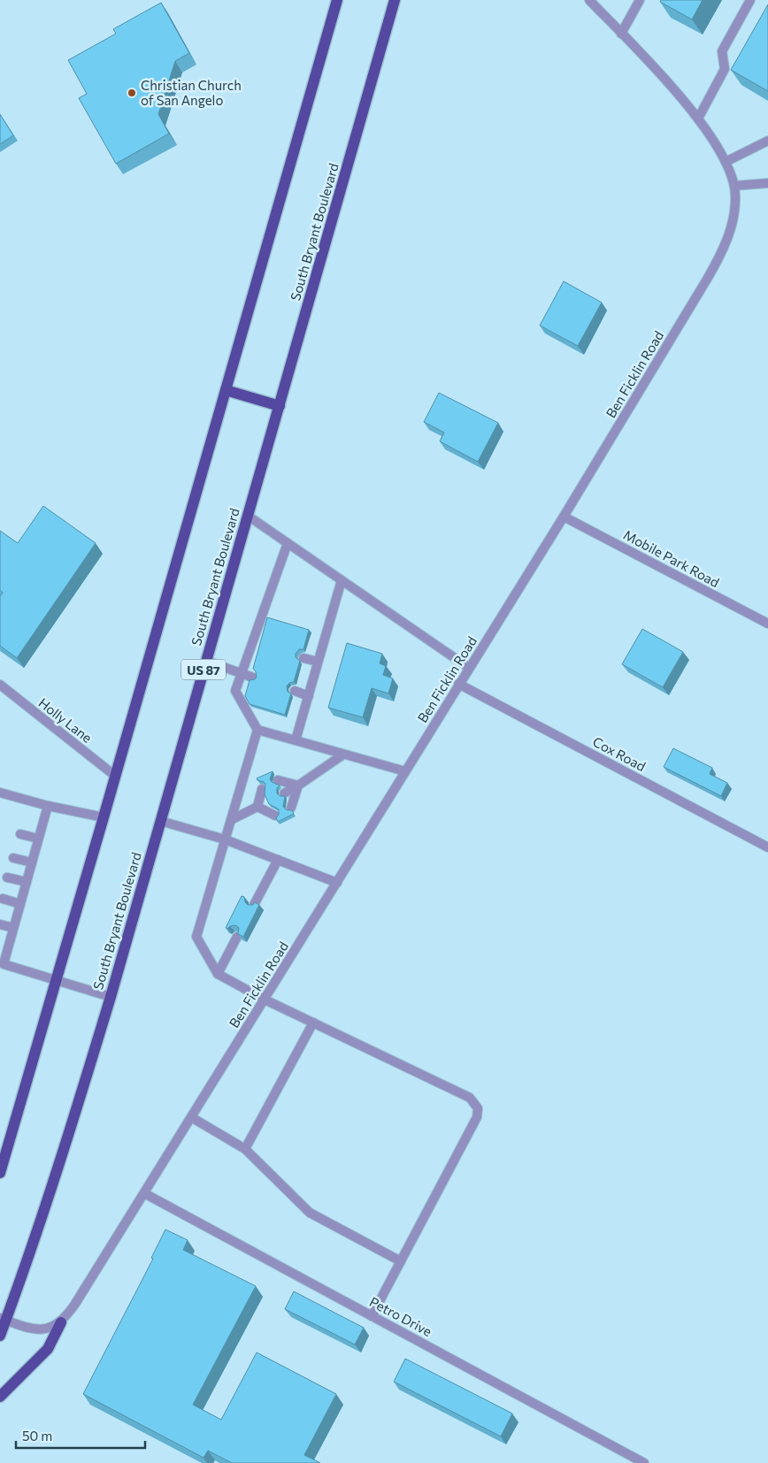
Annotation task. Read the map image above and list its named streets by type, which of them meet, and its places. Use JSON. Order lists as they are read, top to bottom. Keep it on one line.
{"streets":{"main road":["South Bryant Boulevard","US 87"],"street":["Ben Ficklin Road","Mobile Park Road","Holly Lane","Cox Road","Petro Drive"]},"crossings":[["Ben Ficklin Road","Mobile Park Road"],["Ben Ficklin Road","Cox Road"],["Ben Ficklin Road","Petro Drive"]],"places":["Christian Church of San Angelo"],"scale_bar":"50 m"}
